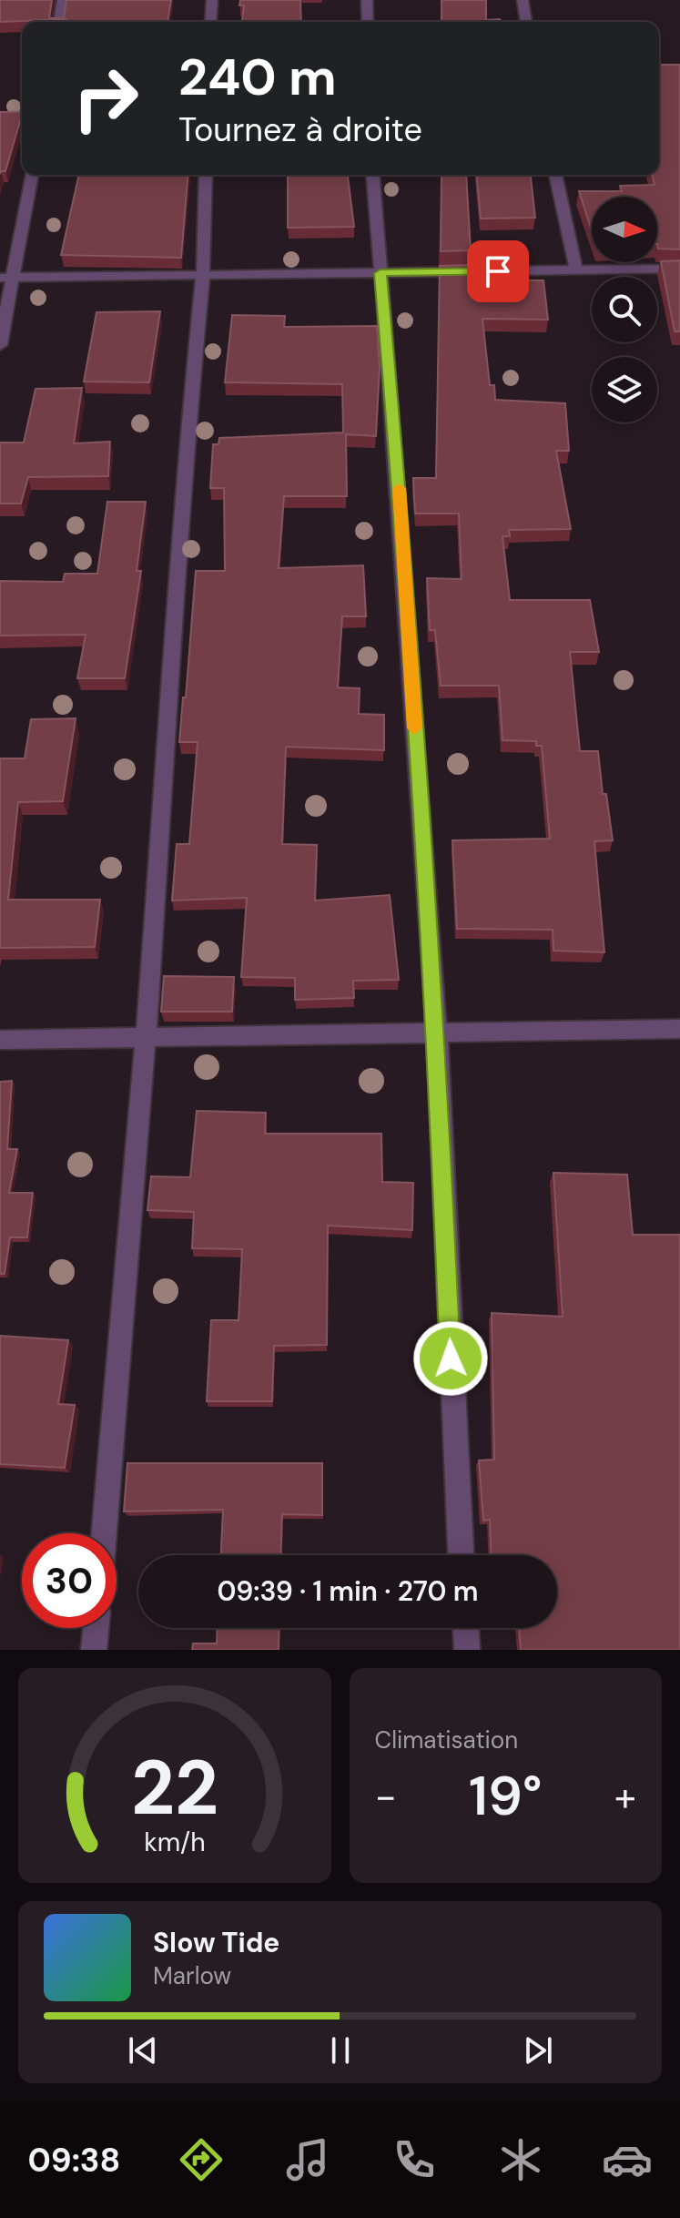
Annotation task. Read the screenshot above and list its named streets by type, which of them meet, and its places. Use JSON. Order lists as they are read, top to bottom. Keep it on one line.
{"north":"right","page":{"turn":["240 m","Tournez à droite"],"limit":"30","trip":"09:39 · 1 min · 270 m","tile":"Climatisation","heat":["−","19°","+"],"song":["Slow Tide","Marlow"],"tabs":"09:38","gauge":["22","km/h"]}}
